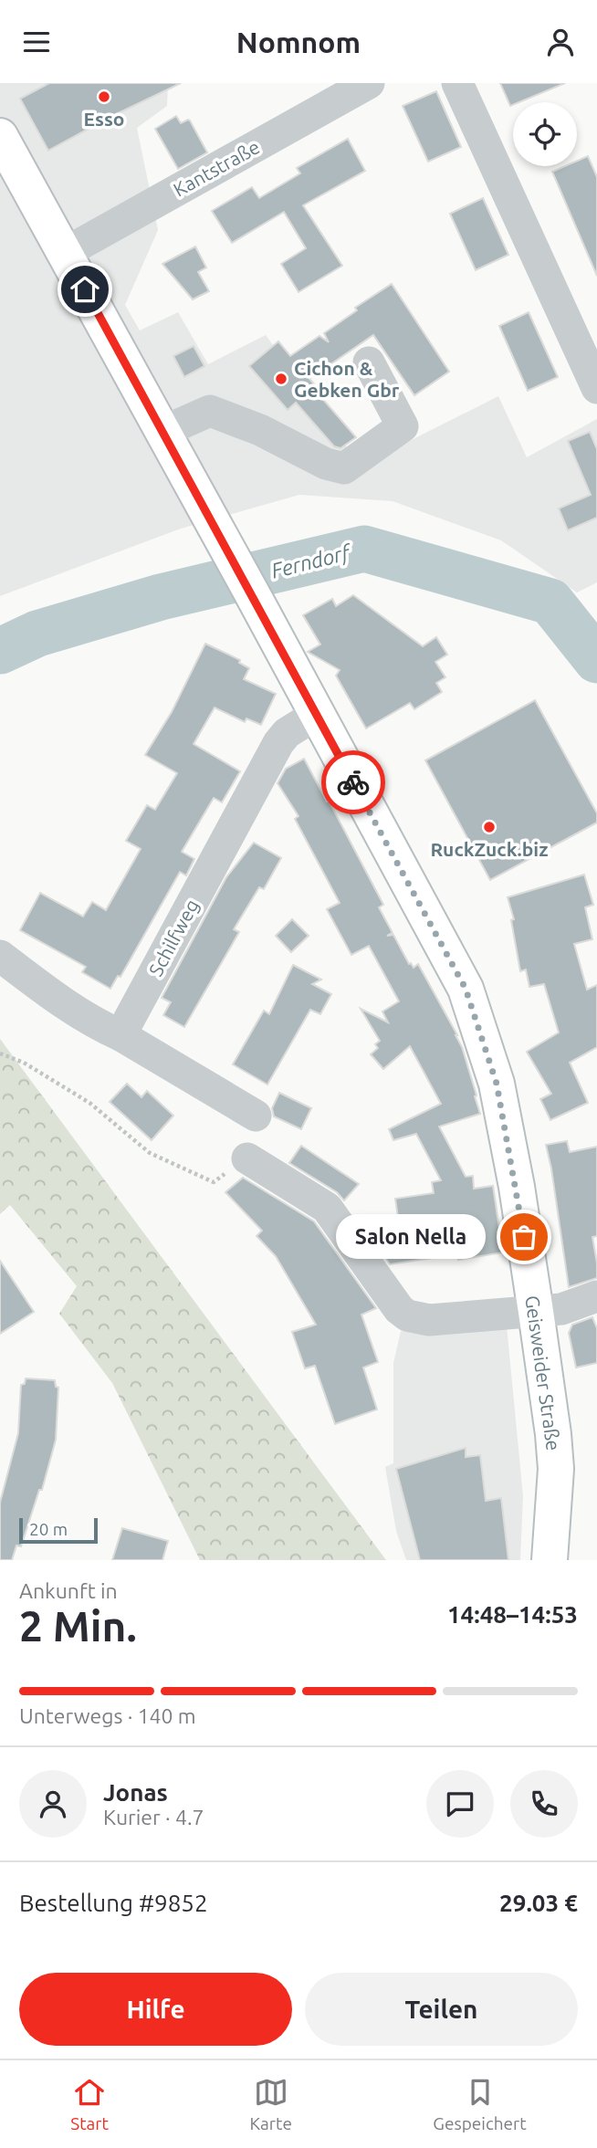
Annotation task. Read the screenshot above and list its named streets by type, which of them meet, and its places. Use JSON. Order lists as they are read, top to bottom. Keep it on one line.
{"streets":{"main road":["Geisweider Straße"],"street":["Kantstraße","Schilfweg"]},"crossings":[["Kantstraße","Geisweider Straße"],["Schilfweg","Geisweider Straße"]],"water":["Ferndorf"],"places":["Esso","Cichon & Gebken Gbr","RuckZuck.biz","Salon Nella"],"scale_bar":"20 m","page":{"header":"Nomnom","bubble":"Salon Nella","scale":"20 m","heading":["2 Min.","Ankunft in","14:48–14:53"],"panel":["Jonas","Kurier · 4.7","Bestellung #9852","29.03 €"],"bar":"Unterwegs · 140 m","buttons":["Hilfe","Teilen"],"tabs":["Start","Karte","Gespeichert"]}}
